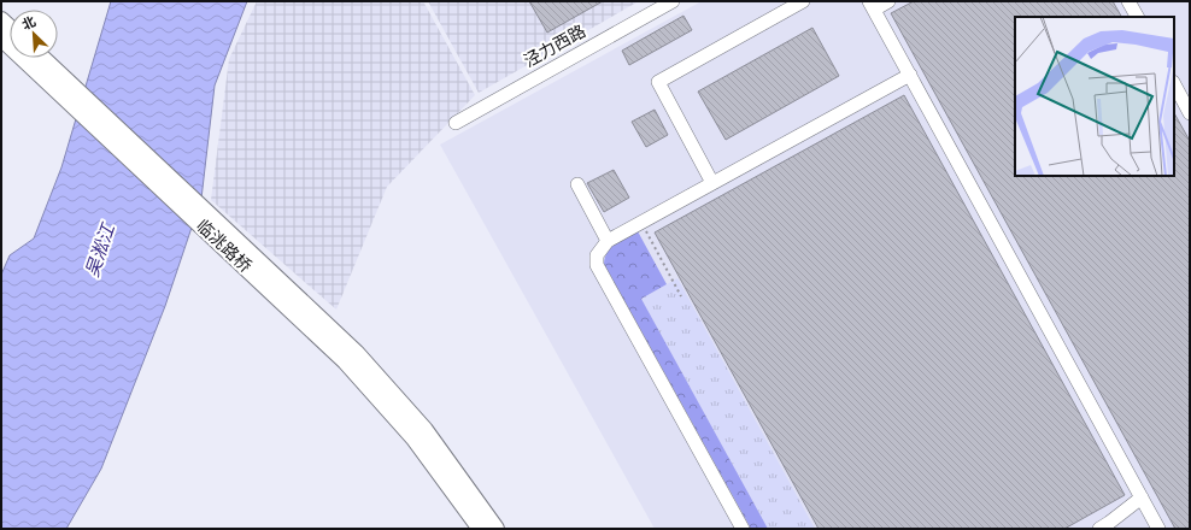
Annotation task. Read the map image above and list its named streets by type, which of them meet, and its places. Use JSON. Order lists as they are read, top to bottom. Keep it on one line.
{"streets":{"main road":["临洮路桥"],"street":["泾力西路"]},"water":["吴淞江"],"north":"top left"}
